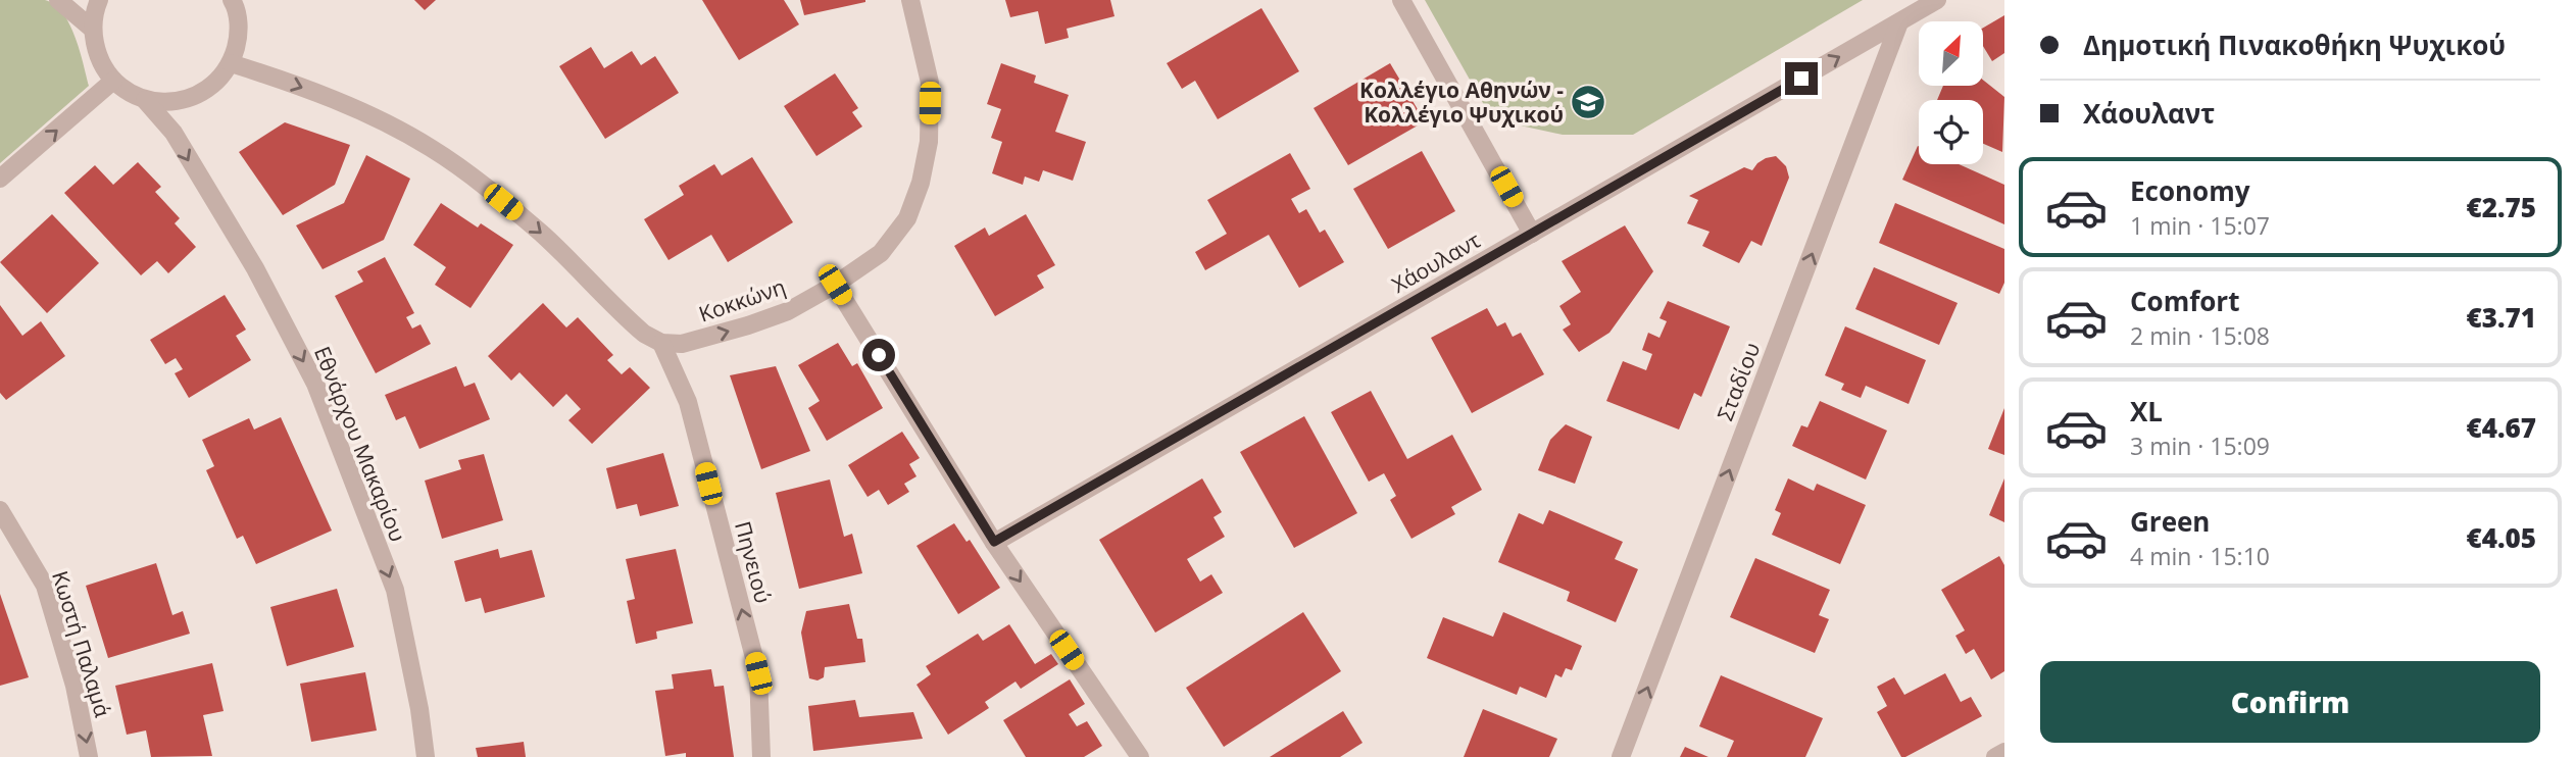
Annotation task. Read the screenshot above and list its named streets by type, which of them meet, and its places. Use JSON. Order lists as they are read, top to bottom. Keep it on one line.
{"streets":{"street":["Χάουλαντ","Κοκκώνη","Σταδίου","Εθνάρχου Μακαρίου","Πηνειού","Κωστή Παλαμά"]},"crossings":[["Χάουλαντ","Σταδίου"],["Κοκκώνη","Πηνειού"]],"one_way":["Χάουλαντ","Κοκκώνη","Σταδίου","Εθνάρχου Μακαρίου","Πηνειού","Κωστή Παλαμά"],"places":{"school or university":["Κολλέγιο Αθηνών - Κολλέγιο Ψυχικού"]},"north":"top right","page":{"banner":["Δημοτική Πινακοθήκη Ψυχικού","Χάουλαντ"],"list":[{"name":"Economy","note":"1 min · 15:07","value":"€2.75"},{"name":"Comfort","note":"2 min · 15:08","value":"€3.71"},{"name":"XL","note":"3 min · 15:09","value":"€4.67"},{"name":"Green","note":"4 min · 15:10","value":"€4.05"}],"buttons":"Confirm"}}
